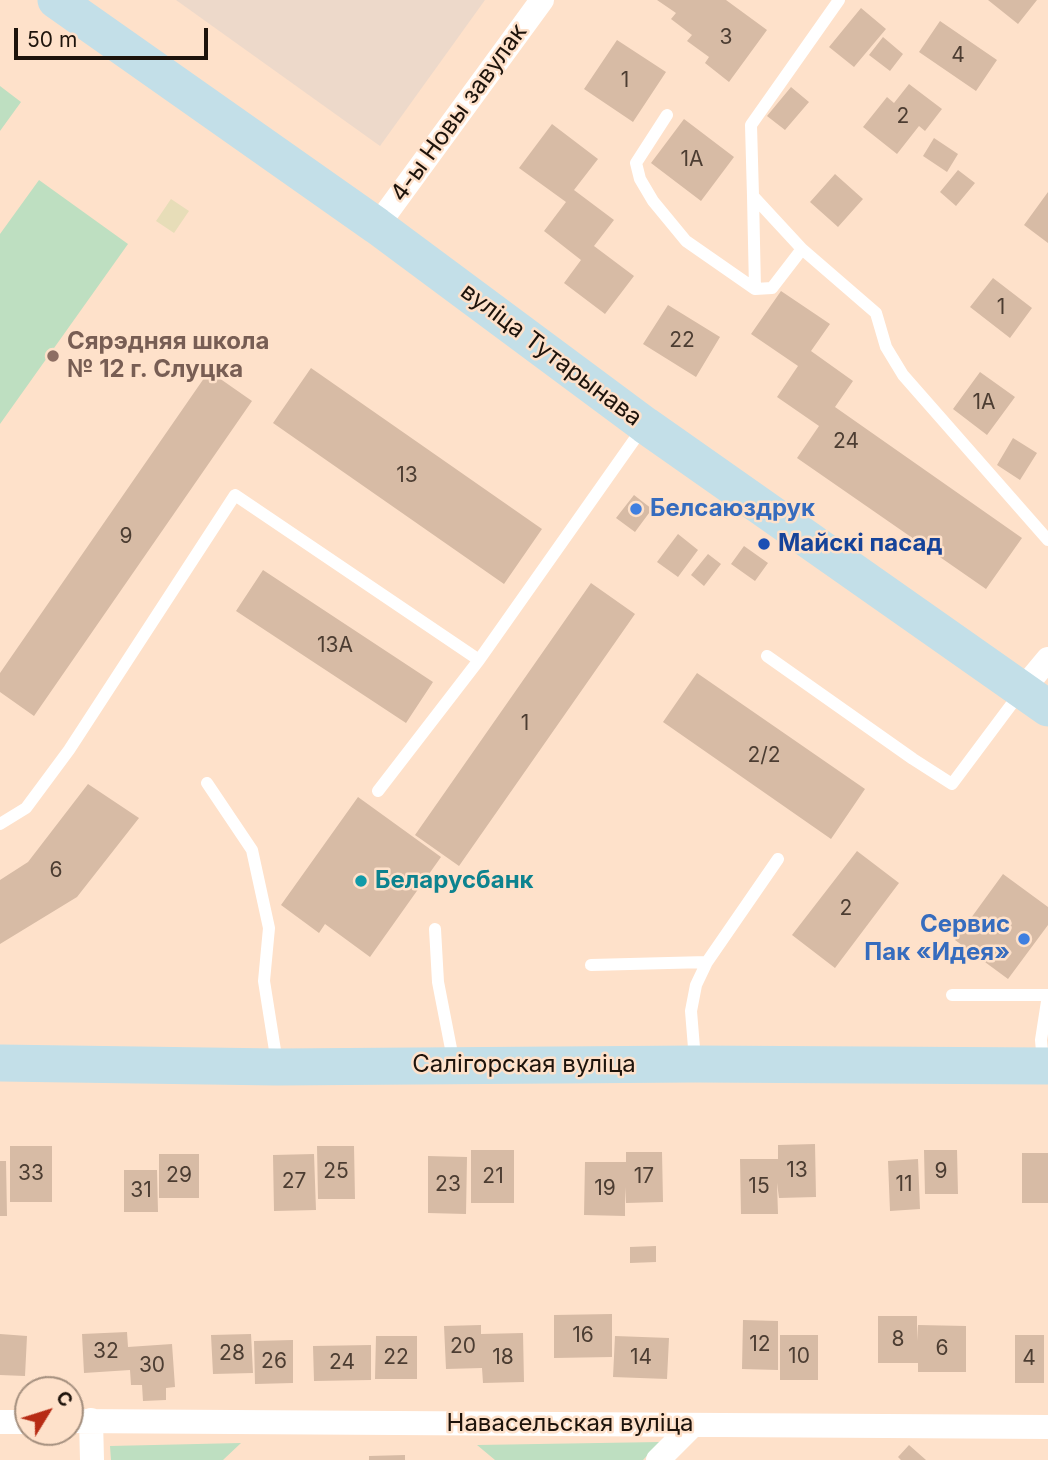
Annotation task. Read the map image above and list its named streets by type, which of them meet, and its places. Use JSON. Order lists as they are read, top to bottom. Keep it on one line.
{"streets":{"street":["4-ы Новы завулак","вуліца Тутарынава","Салігорская вуліца","Навасельская вуліца"]},"crossings":[["4-ы Новы завулак","вуліца Тутарынава"]],"places":["Сярэдняя школа № 12 г. Слуцка","Белсаюздрук","Майскі пасад","Беларусбанк","Сервис Пак «Идея»"],"house_numbers":["3","4","1","2","1А","1","22","1А","24","13","9","13А","1","2/2","6","2","13","25","9","33","29","21","17","27","23","11","15","19","31","16","8","12","20","6","32","28","10","22","18","14","4","26","24","30"],"scale_bar":"50 m","north":"top right"}
